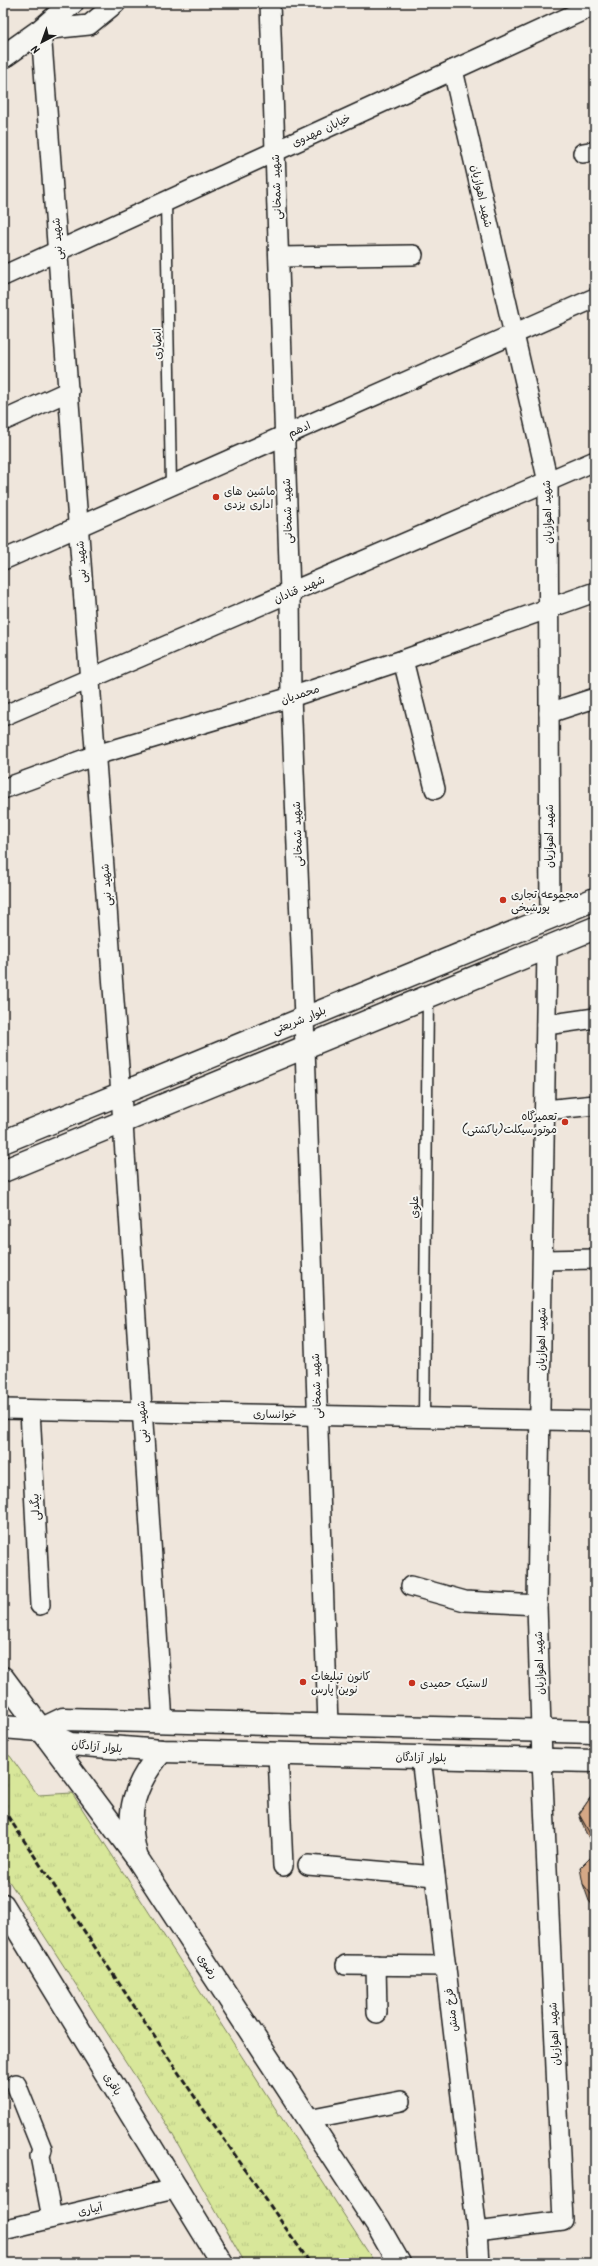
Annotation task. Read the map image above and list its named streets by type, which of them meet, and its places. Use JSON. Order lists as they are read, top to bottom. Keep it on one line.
{"streets":{"main road":["بلوار شریعتی","بلوار آزادگان","رضوی","باقری"],"street":["خیابان مهدوی","شهید شمخانی","شهید اهوازیان","شهید نبی","ادهم","شهید قنادان","محمدیان","خوانساری","بیگدلی","فرخ منش","آبیاری"],"lane":["انصاری","علوی"]},"crossings":[["خیابان مهدوی","شهید شمخانی"],["خیابان مهدوی","شهید اهوازیان"],["خیابان مهدوی","شهید نبی"],["خیابان مهدوی","انصاری"],["شهید شمخانی","ادهم"],["شهید شمخانی","شهید قنادان"],["شهید شمخانی","محمدیان"],["شهید شمخانی","بلوار شریعتی"],["شهید شمخانی","خوانساری"],["شهید اهوازیان","ادهم"],["شهید اهوازیان","شهید قنادان"],["شهید اهوازیان","محمدیان"],["شهید اهوازیان","بلوار شریعتی"],["شهید اهوازیان","خوانساری"],["شهید اهوازیان","بلوار آزادگان"],["شهید اهوازیان","فرخ منش"],["شهید نبی","ادهم"],["شهید نبی","شهید قنادان"],["شهید نبی","محمدیان"],["شهید نبی","بلوار شریعتی"],["شهید نبی","خوانساری"],["انصاری","ادهم"],["علوی","خوانساری"],["خوانساری","بیگدلی"],["بلوار آزادگان","رضوی"],["بلوار آزادگان","فرخ منش"],["باقری","آبیاری"]],"places":["ماشین های اداری یزدی","مجموعه تجاری پورشیخی","تعمیرگاه موتورسیکلت(پاکشتی)","کانون تبلیغات نوین پارس","لاستیک حمیدی"],"north":"bottom left"}
